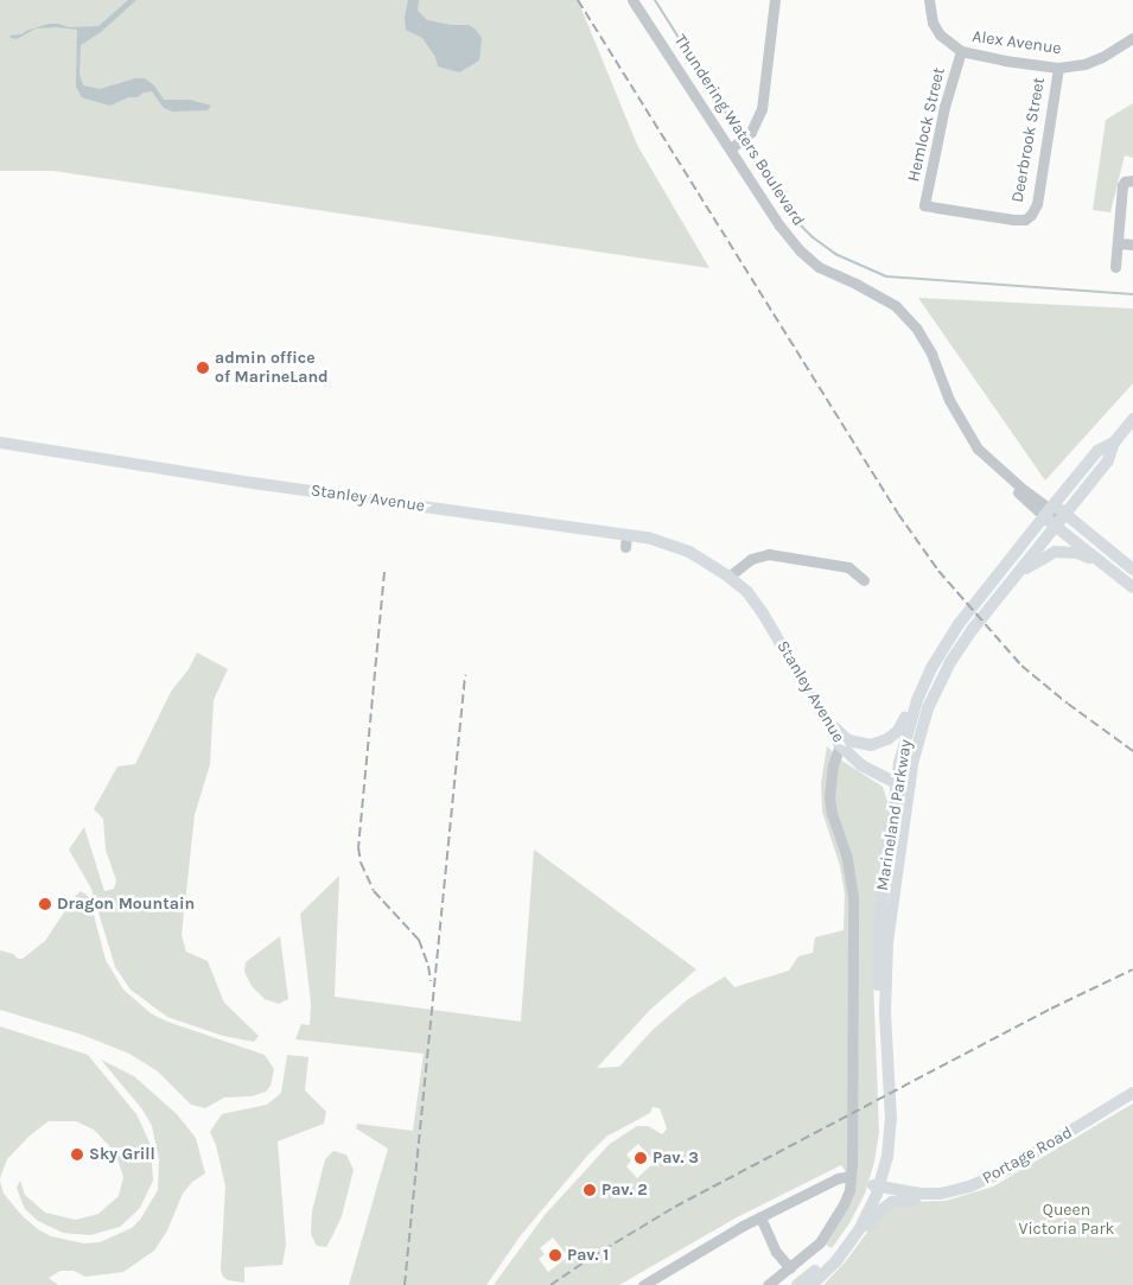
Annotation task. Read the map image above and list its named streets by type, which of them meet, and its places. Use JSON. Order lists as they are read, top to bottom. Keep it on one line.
{"streets":{"main road":["Stanley Avenue","Marineland Parkway","Portage Road"],"street":["Alex Avenue","Hemlock Street","Thundering Waters Boulevard","Deerbrook Street"]},"crossings":[["Alex Avenue","Hemlock Street"],["Alex Avenue","Deerbrook Street"],["Hemlock Street","Deerbrook Street"],["Thundering Waters Boulevard","Marineland Parkway"],["Stanley Avenue","Marineland Parkway"],["Marineland Parkway","Portage Road"]],"parks":["Queen Victoria Park"],"places":["admin office of MarineLand","Dragon Mountain","Sky Grill","Pav. 3","Pav. 2","Pav. 1"]}
